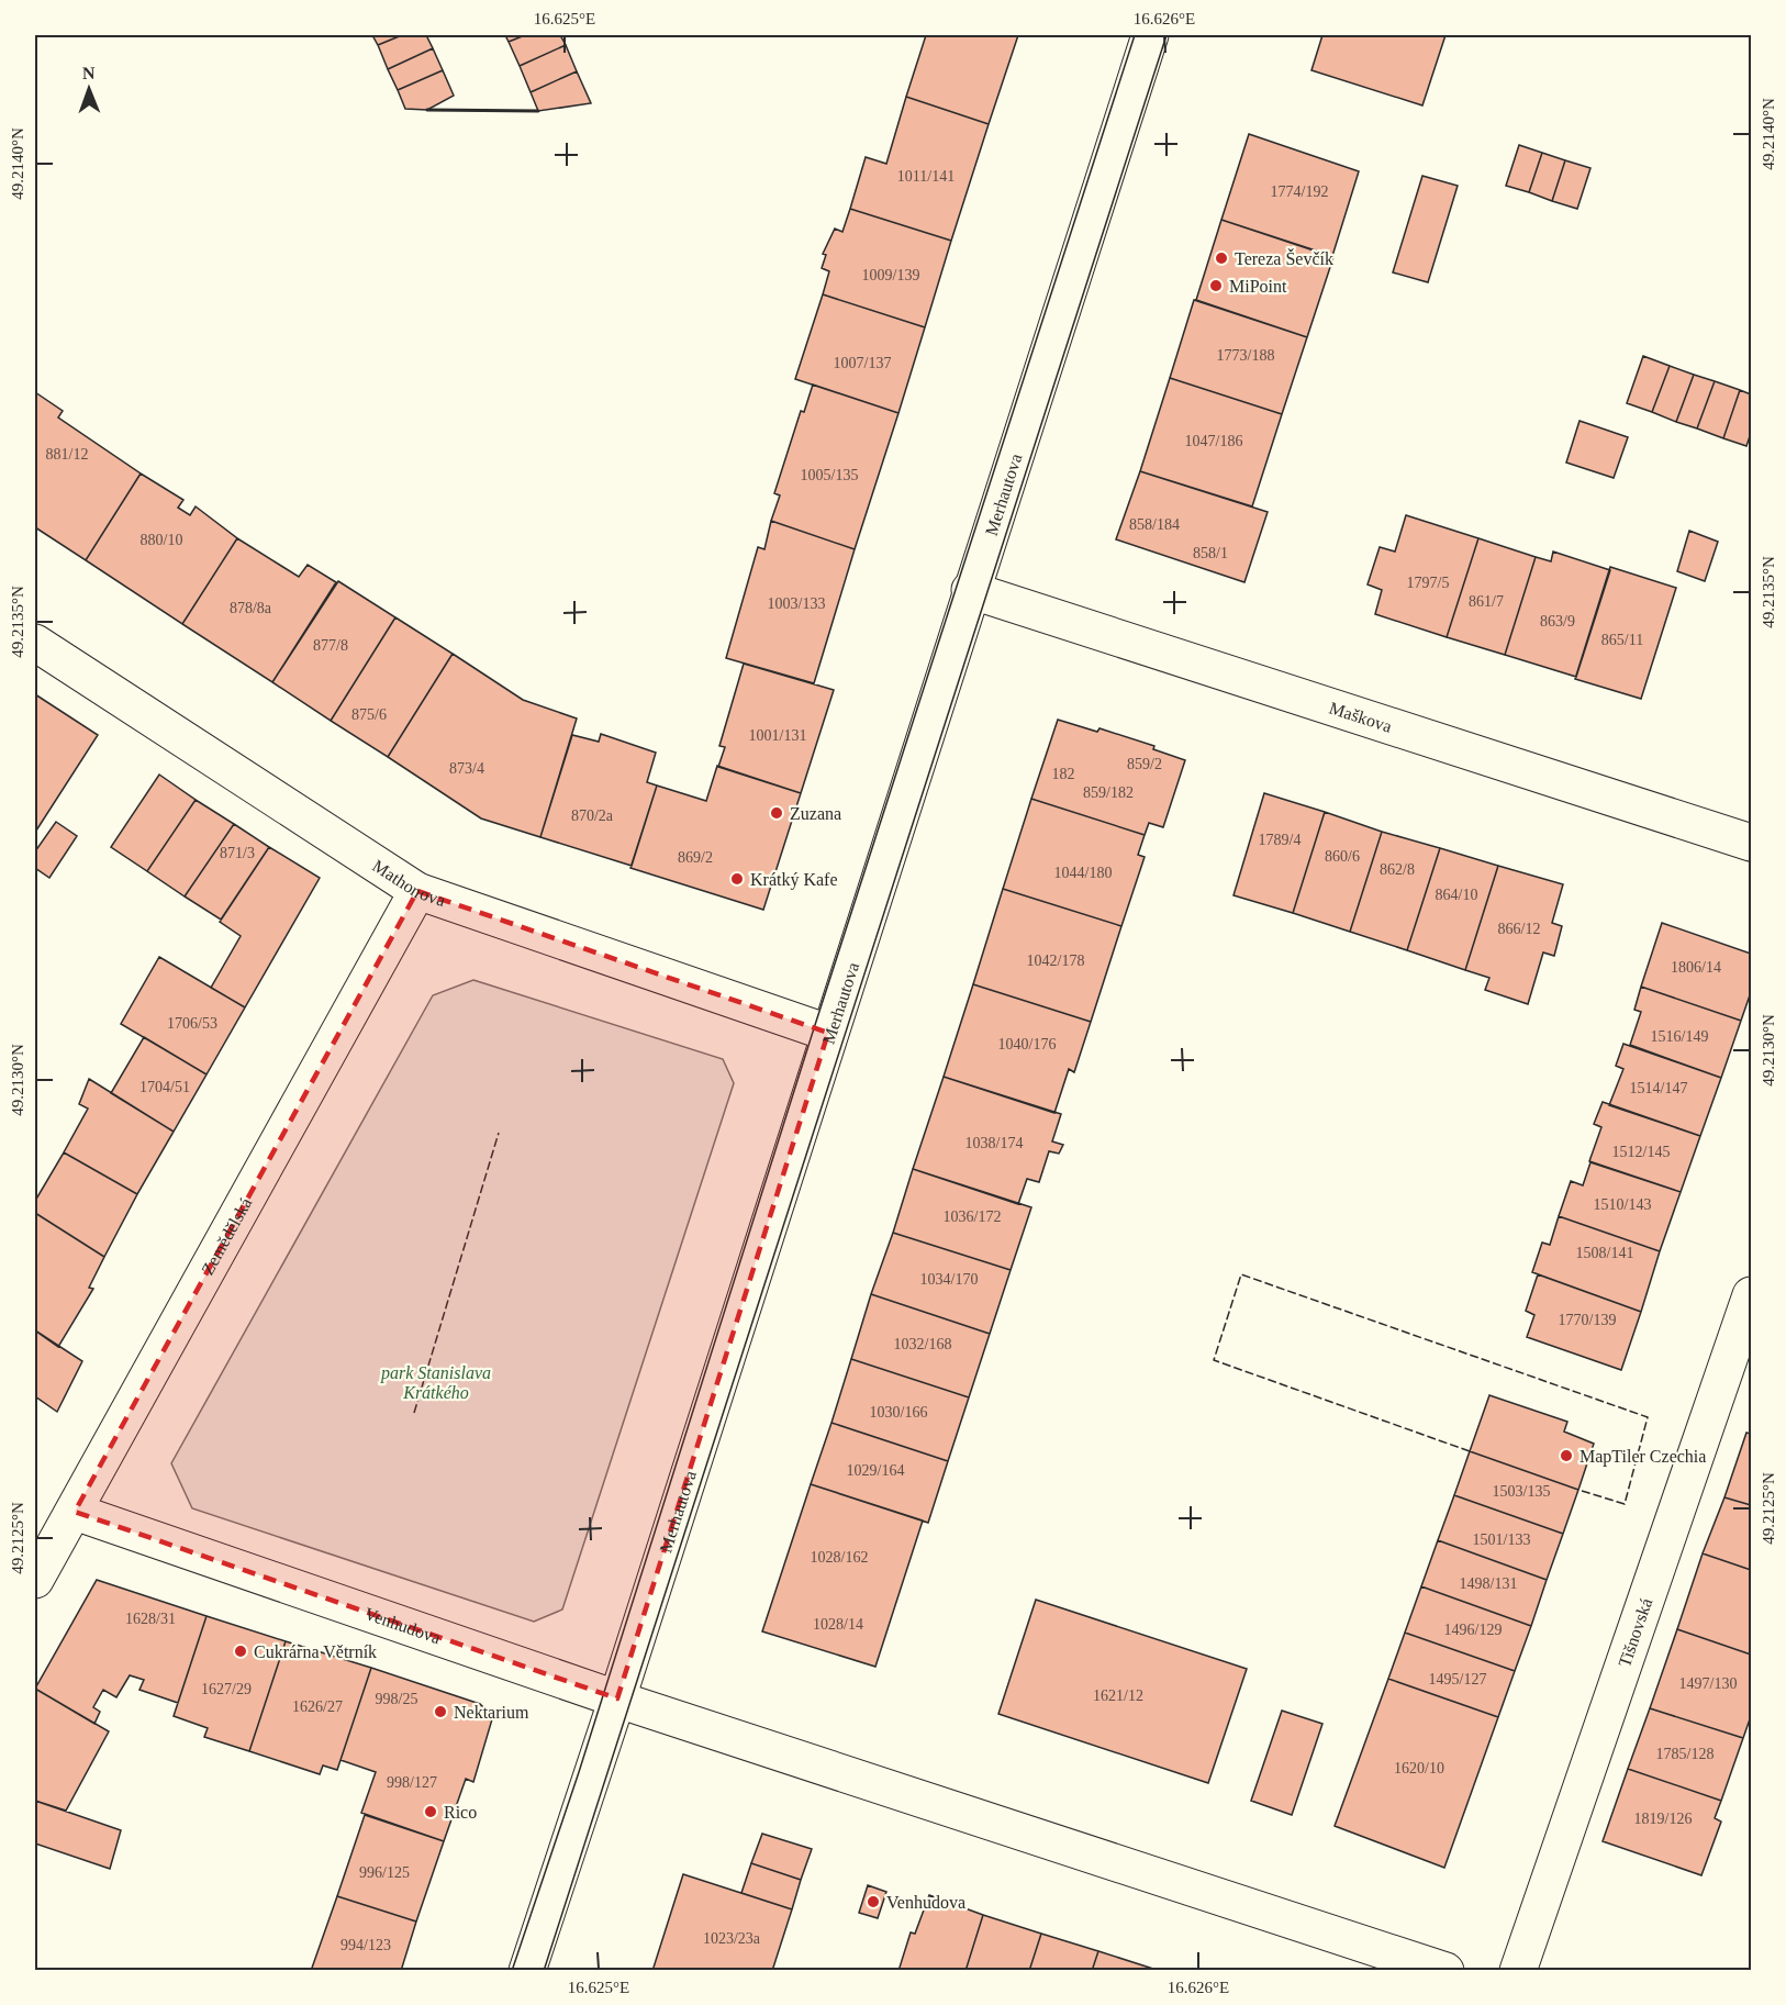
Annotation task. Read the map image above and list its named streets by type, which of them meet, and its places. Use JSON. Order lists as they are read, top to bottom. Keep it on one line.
{"streets":{"street":["Merhautova","Maškova","Mathonova","Zemědělská","Venhudova","Tišnovská"]},"crossings":[["Merhautova","Maškova"],["Merhautova","Mathonova"],["Merhautova","Venhudova"],["Mathonova","Zemědělská"],["Zemědělská","Venhudova"]],"parks":["park Stanislava Krátkého"],"places":["Tereza Ševčík","MiPoint","Zuzana","Krátký Kafe","MapTiler Czechia","Cukrárna Větrník","Nektarium","Rico","Venhudova"],"house_numbers":["1011/141","1774/192","1009/139","1773/188","1007/137","1047/186","881/12","1005/135","858/184","880/10","858/1","1797/5","861/7","1003/133","878/8a","863/9","865/11","877/8","875/6","1001/131","859/2","873/4","182","859/182","870/2a","1789/4","871/3","860/6","869/2","862/8","1044/180","864/10","866/12","1042/178","1806/14","1706/53","1516/149","1040/176","1704/51","1514/147","1038/174","1512/145","1510/143","1036/172","1508/141","1034/170","1770/139","1032/168","1030/166","1029/164","1503/135","1501/133","1028/162","1498/131","1628/31","1028/14","1496/129","1495/127","1497/130","1627/29","1621/12","998/25","1626/27","1785/128","1620/10","998/127","1819/126","996/125","1023/23a","994/123"],"north":"top","coordinates":["16.625°E","16.626°E","49.2140°N","49.2135°N","49.2130°N","49.2125°N"]}
